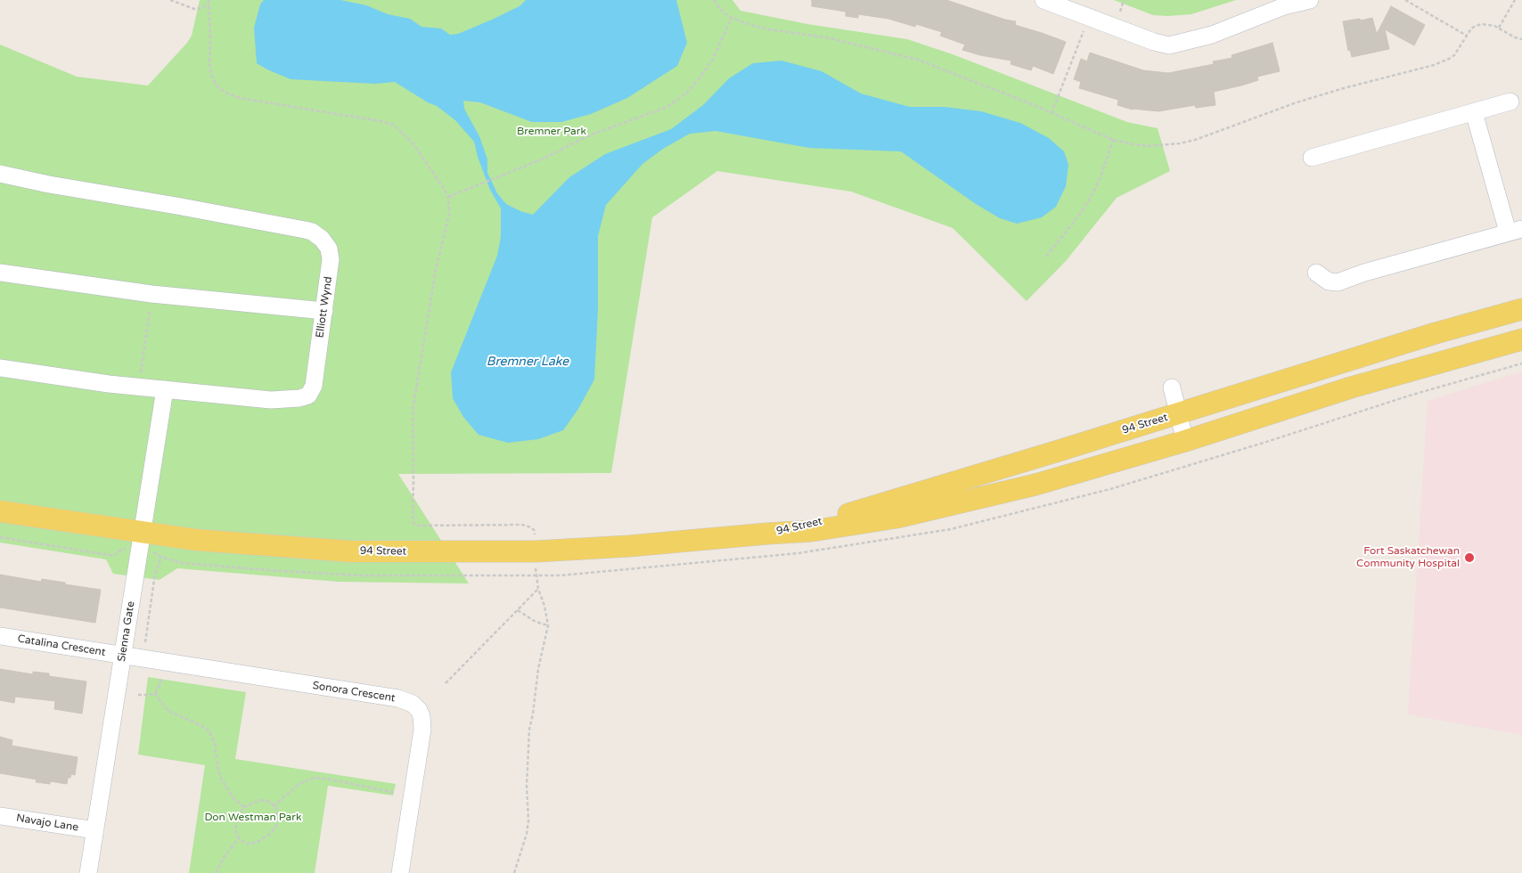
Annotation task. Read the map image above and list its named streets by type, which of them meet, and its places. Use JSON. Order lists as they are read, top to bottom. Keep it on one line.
{"streets":{"main road":["94 Street"],"street":["Elliott Wynd","Sienna Gate","Catalina Crescent","Sonora Crescent","Navajo Lane"]},"crossings":[["Elliott Wynd","Sienna Gate"],["94 Street","Sienna Gate"],["Sienna Gate","Catalina Crescent"],["Sienna Gate","Sonora Crescent"],["Sienna Gate","Navajo Lane"],["Catalina Crescent","Sonora Crescent"]],"water":["Bremner Lake"],"parks":["Bremner Park","Don Westman Park"],"places":["Fort Saskatchewan Community Hospital"]}
